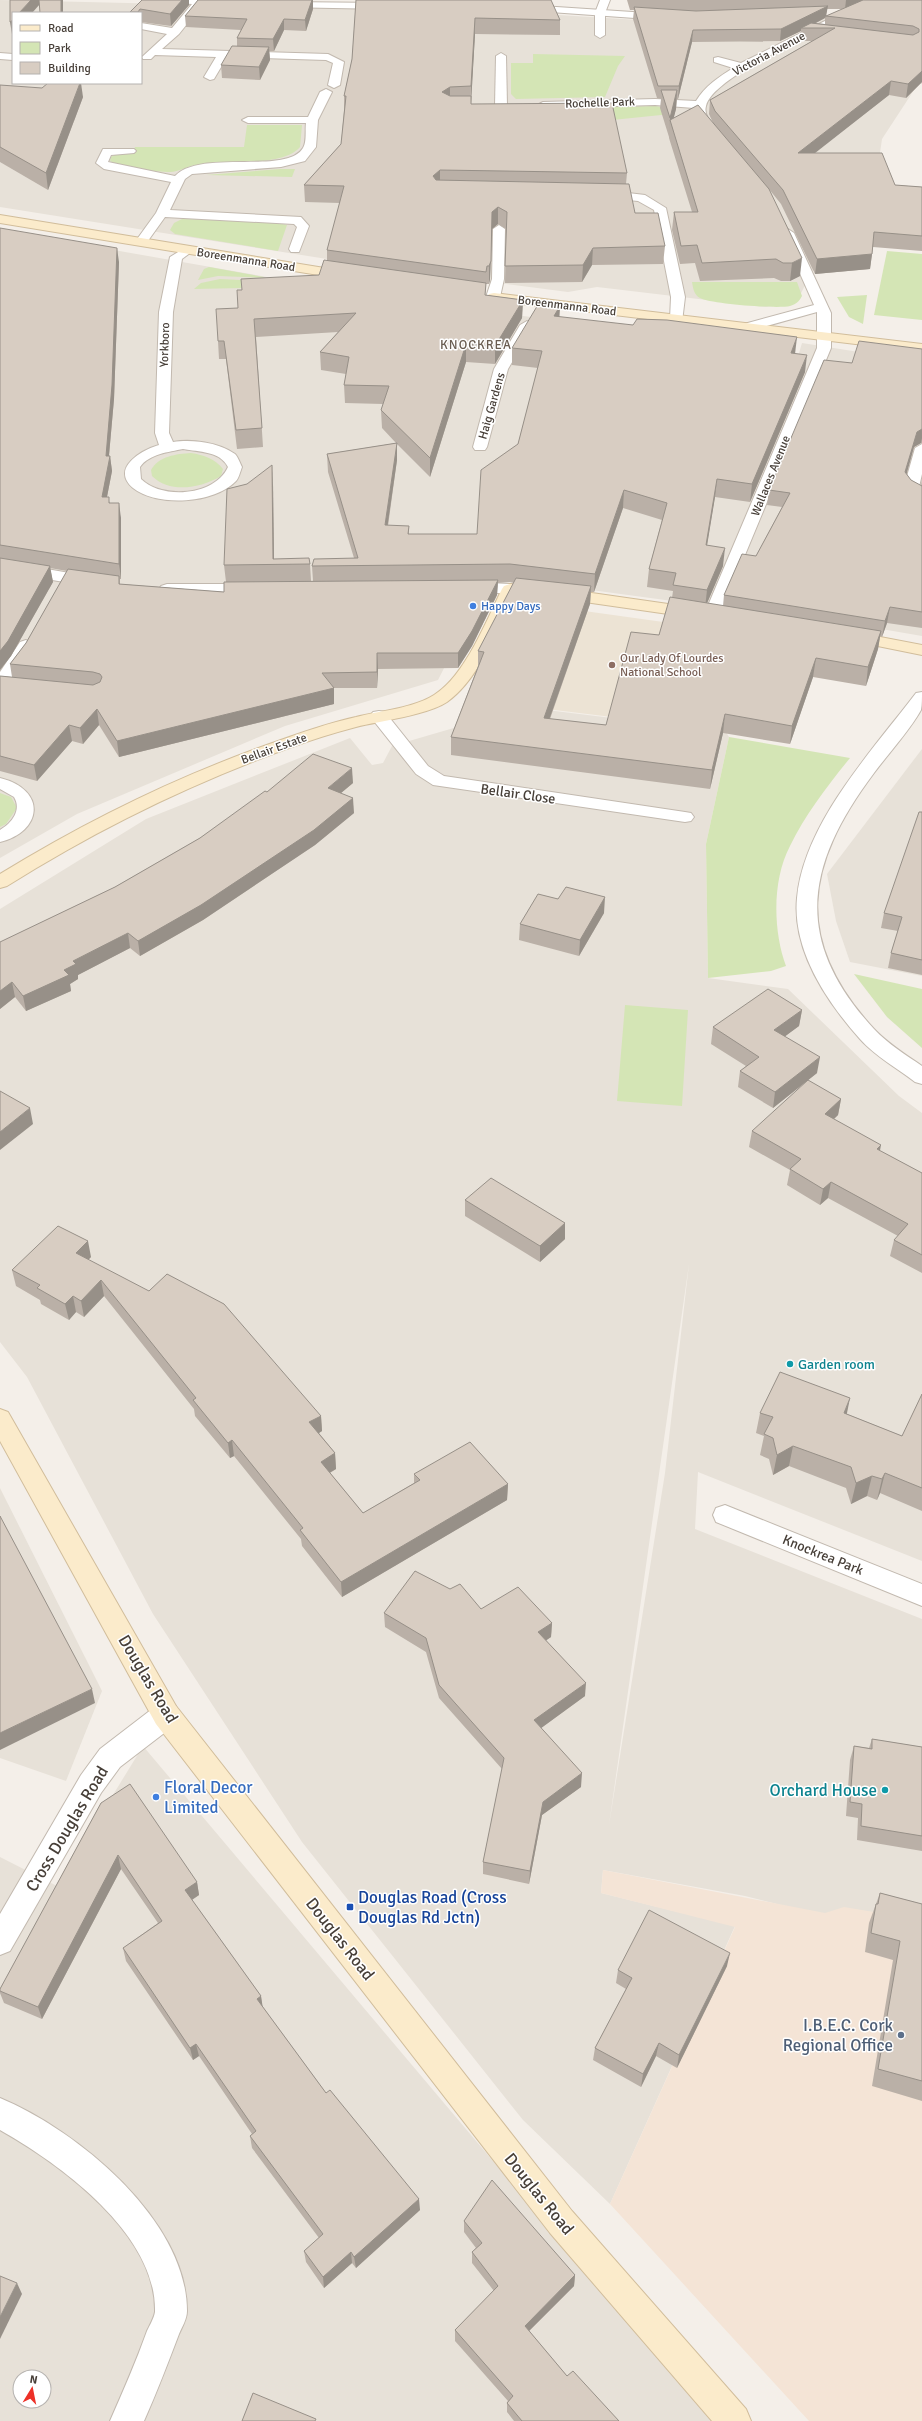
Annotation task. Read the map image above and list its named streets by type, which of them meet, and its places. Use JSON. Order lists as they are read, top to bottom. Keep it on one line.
{"streets":{"main road":["Boreenmanna Road","Bellair Estate","Douglas Road"],"street":["Victoria Avenue","Rochelle Park","Yorkboro","Haig Gardens","Wallaces Avenue","Bellair Close","Knockrea Park","Cross Douglas Road"]},"crossings":[["Victoria Avenue","Rochelle Park"],["Boreenmanna Road","Yorkboro"],["Boreenmanna Road","Haig Gardens"],["Boreenmanna Road","Wallaces Avenue"],["Bellair Estate","Bellair Close"],["Douglas Road","Cross Douglas Road"]],"districts":["KNOCKREA"],"places":{"other":["Happy Days","Our Lady Of Lourdes National School","Garden room","Orchard House","Floral Decor Limited","I.B.E.C. Cork Regional Office"],"transit":["Douglas Road (Cross Douglas Rd Jctn)"]},"legend":["Road","Park","Building"],"north":"top"}
